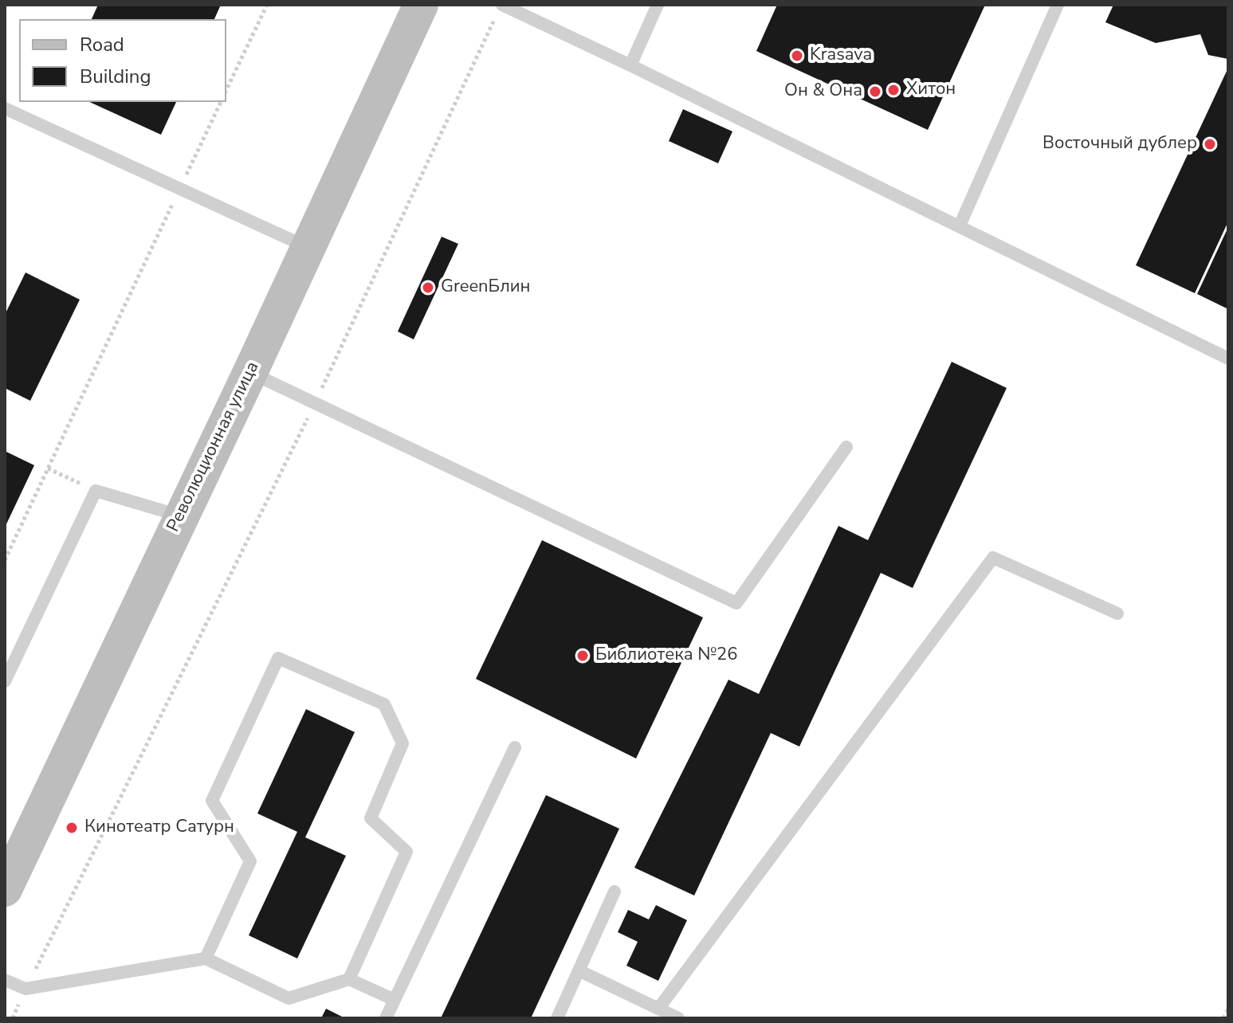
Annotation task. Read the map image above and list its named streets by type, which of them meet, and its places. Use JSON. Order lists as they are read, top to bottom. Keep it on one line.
{"streets":{"main road":["Революционная улица"]},"places":["Krasava","Хитон","Он & Она","Восточный дублер","GreenБлин","Библиотека №26","Кинотеатр Сатурн"],"legend":["Road","Building"]}
